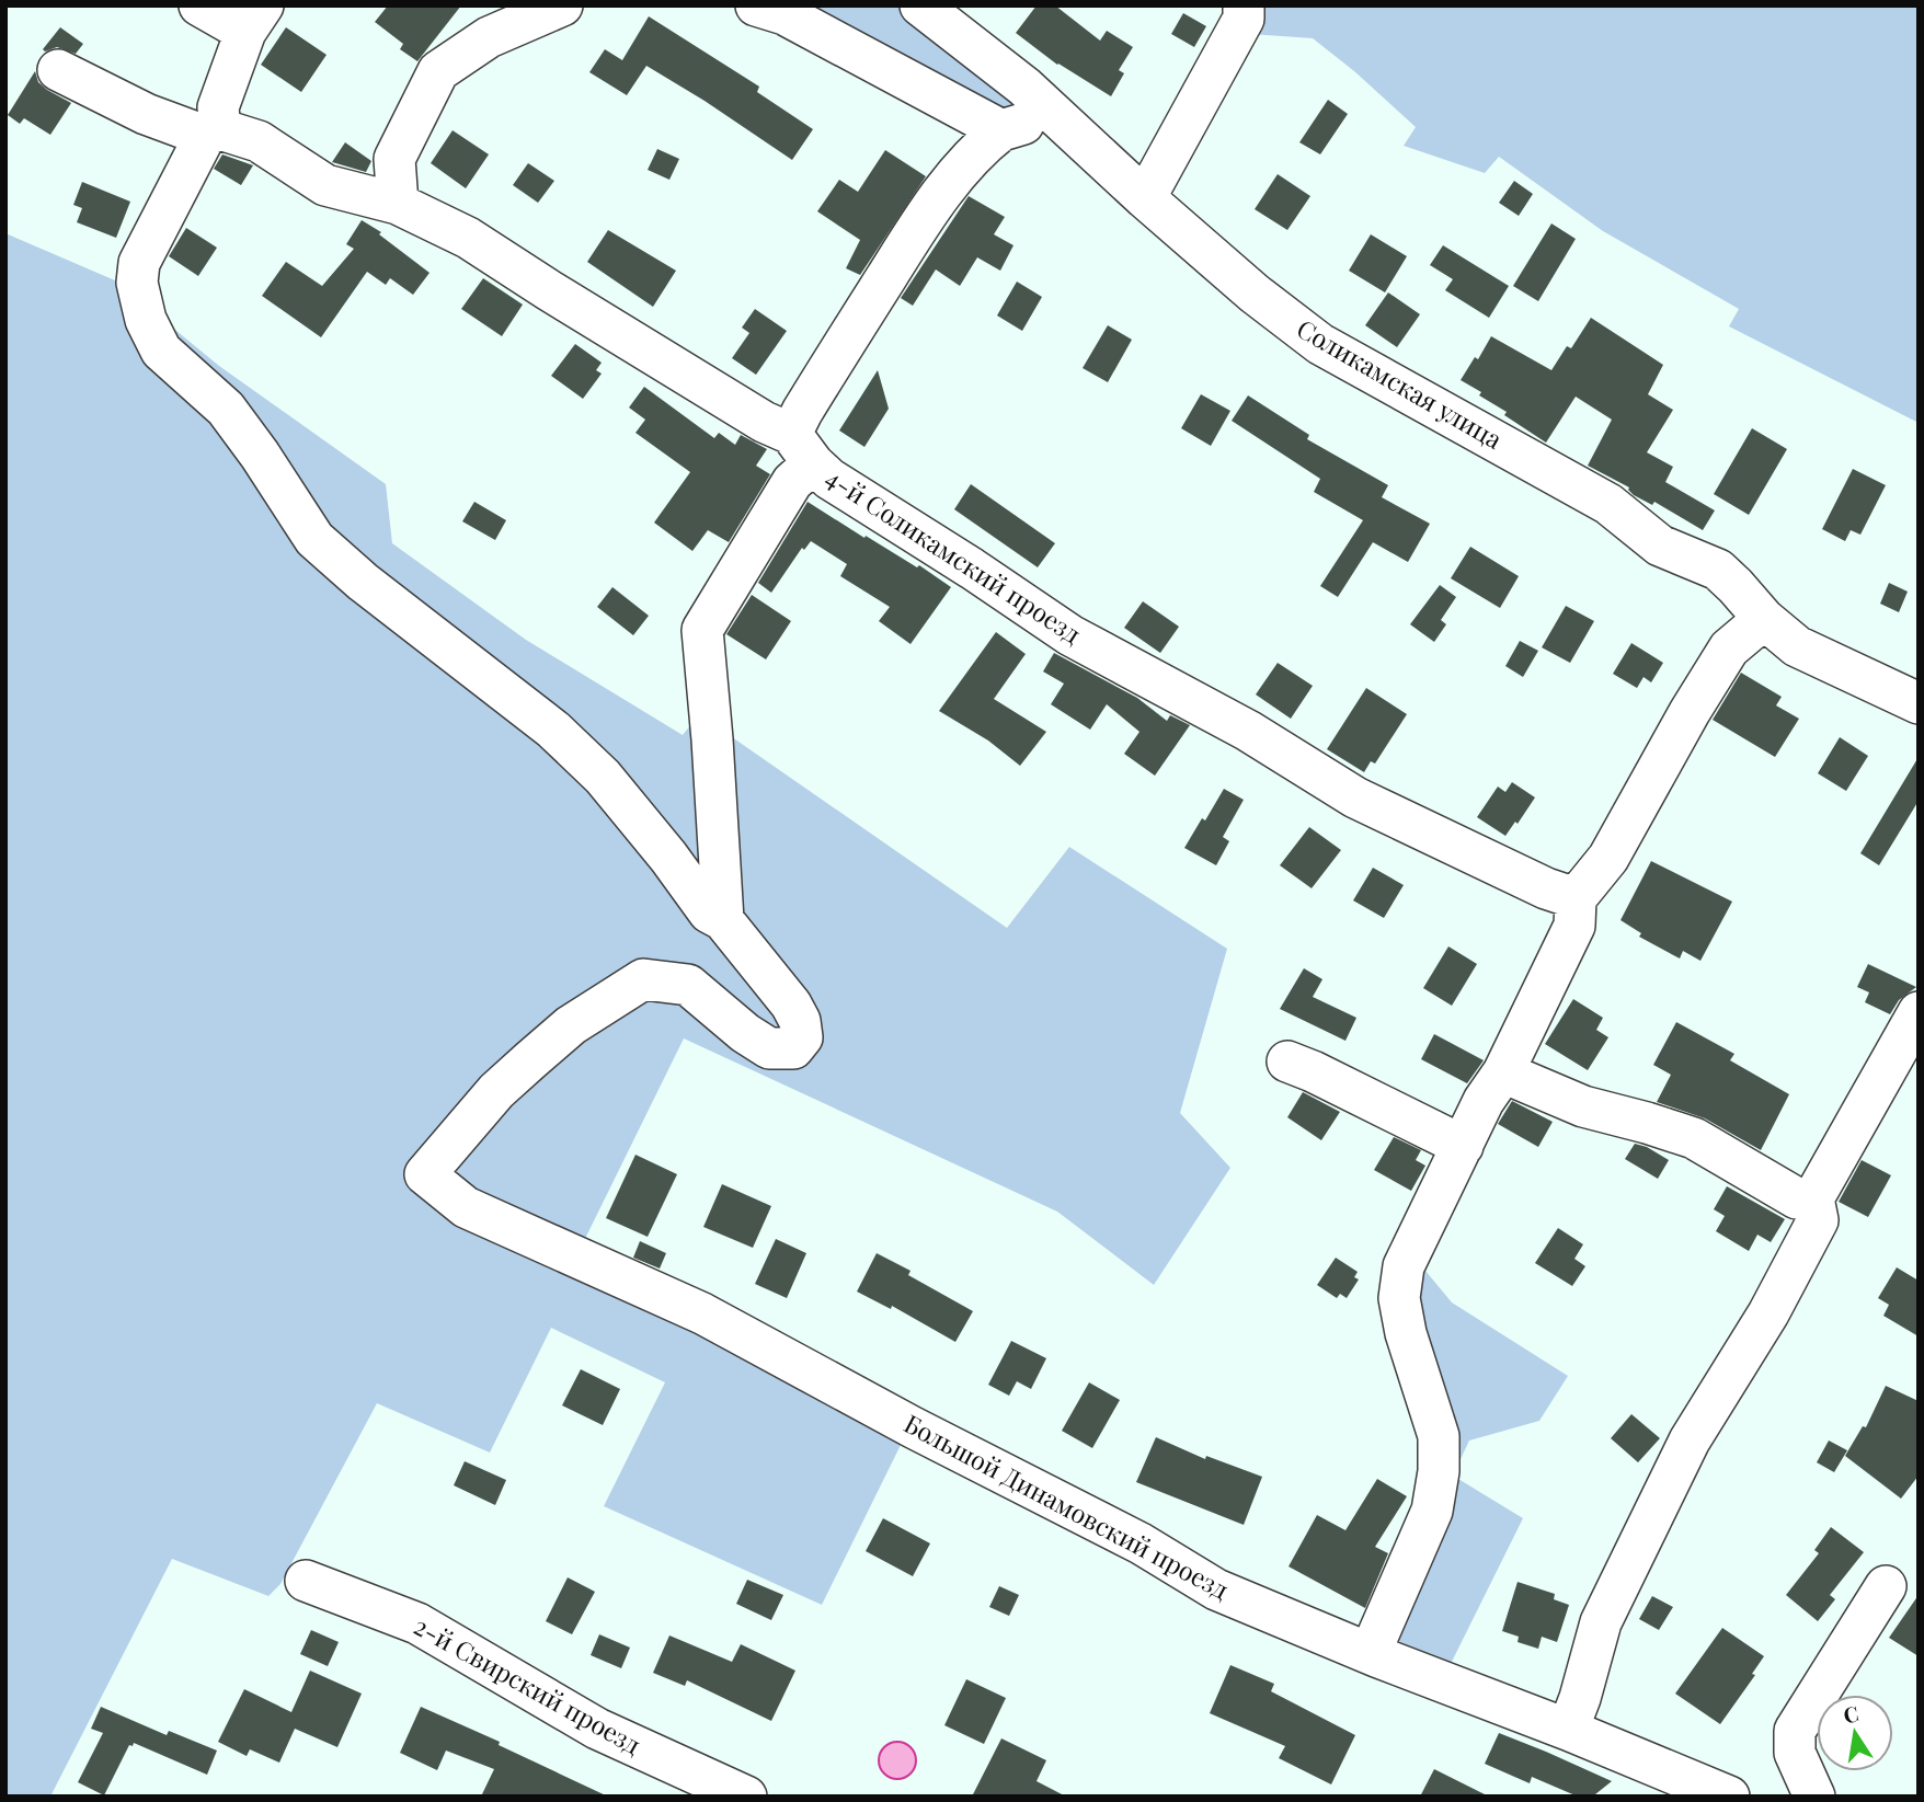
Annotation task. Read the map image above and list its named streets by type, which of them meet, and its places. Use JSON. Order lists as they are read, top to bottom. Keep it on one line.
{"streets":{"street":["Соликамская улица","4-й Соликамский проезд","Большой Динамовский проезд","2-й Свирский проезд"]},"north":"top"}
